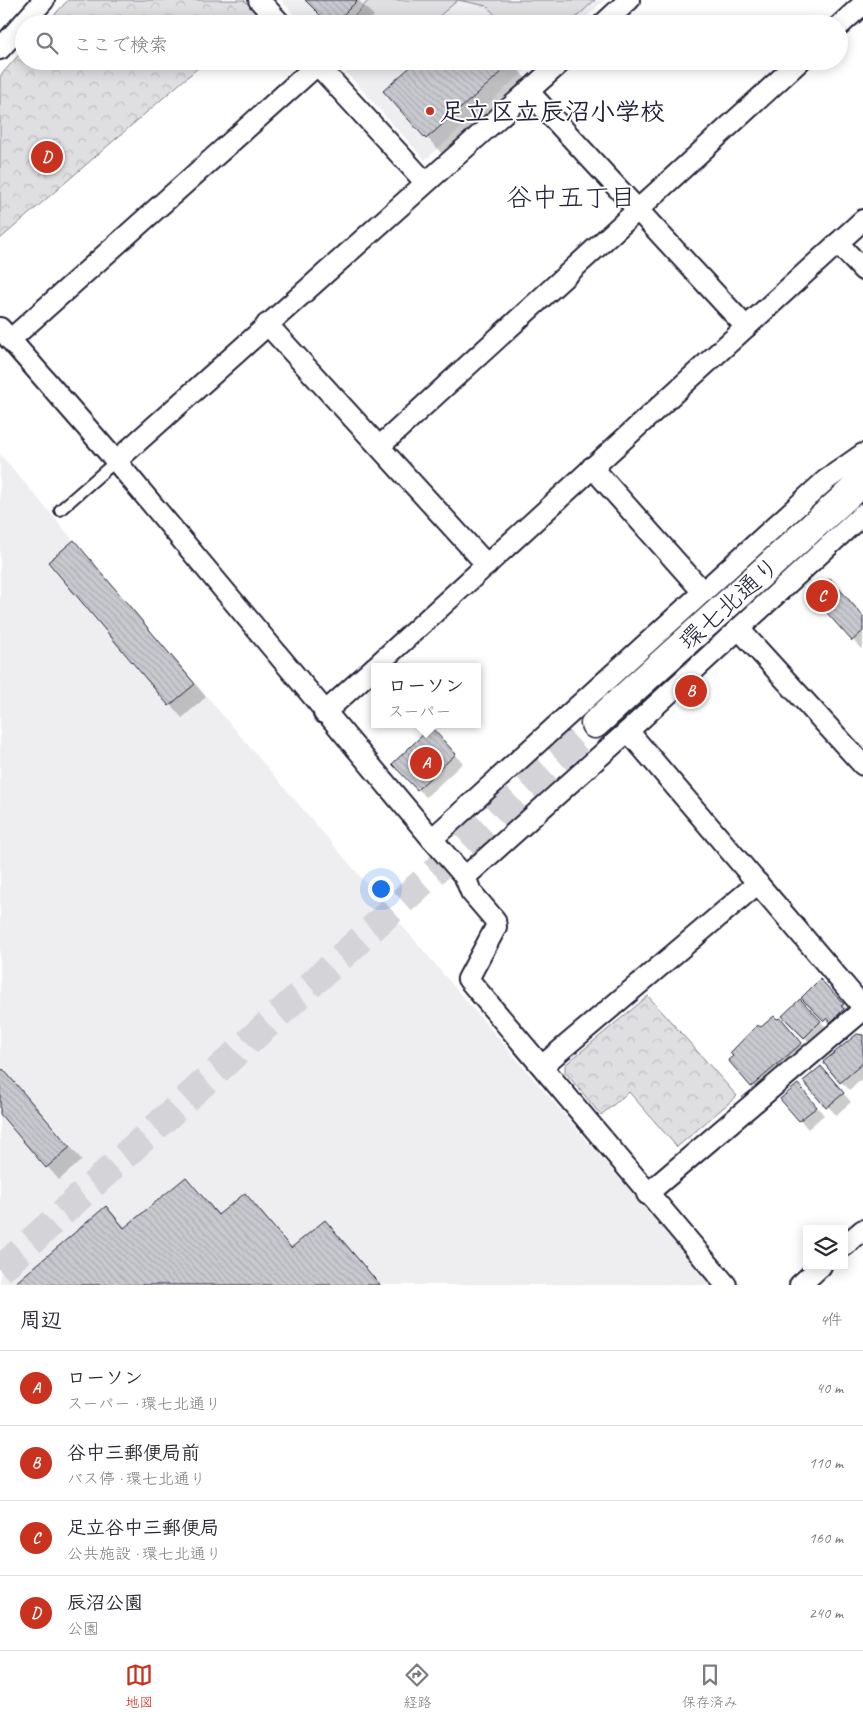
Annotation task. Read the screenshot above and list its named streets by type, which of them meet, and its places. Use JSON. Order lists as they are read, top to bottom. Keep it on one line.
{"streets":{"street":["環七北通り"]},"districts":["谷中五丁目"],"places":["足立区立辰沼小学校"],"page":{"search":"ここで検索","pins":["D","C","B","A"],"popup":["ローソン","スーパー"],"heading":["周辺","4件"],"list":[{"mark":"A","name":"ローソン","note":"スーパー · 環七北通り","value":"40 m"},{"mark":"B","name":"谷中三郵便局前","note":"バス停 · 環七北通り","value":"110 m"},{"mark":"C","name":"足立谷中三郵便局","note":"公共施設 · 環七北通り","value":"160 m"},{"mark":"D","name":"辰沼公園","note":"公園","value":"240 m"}],"nav":["地図","経路","保存済み"]}}
